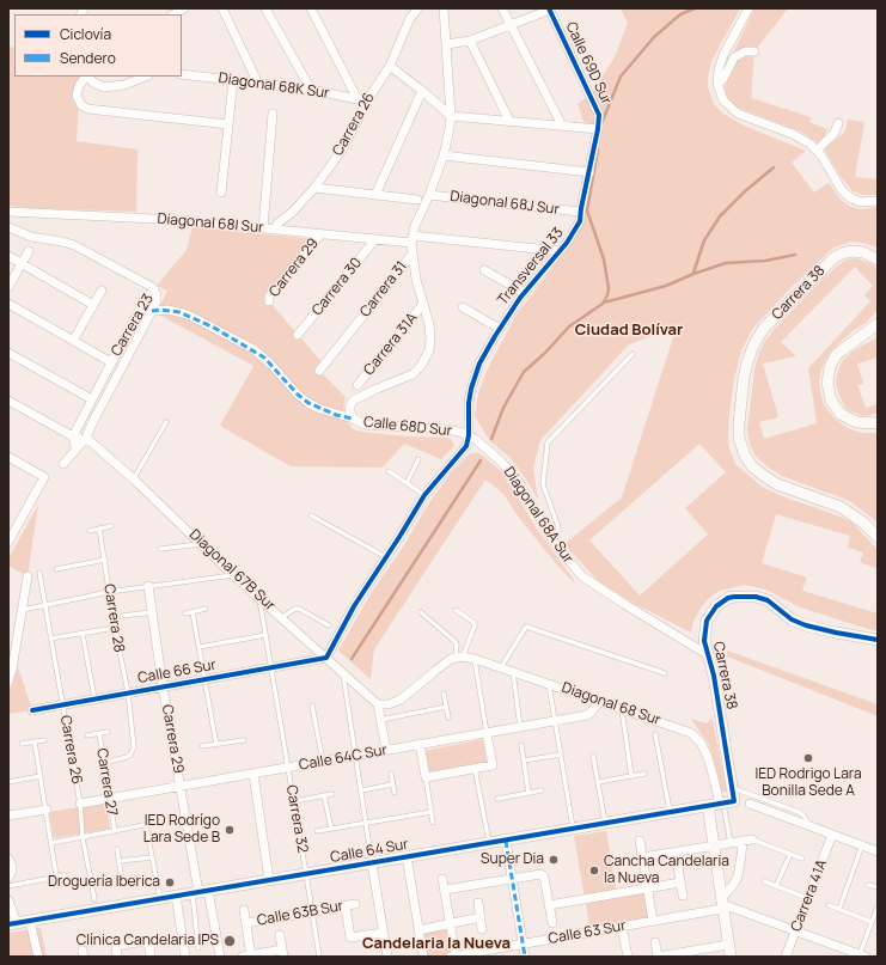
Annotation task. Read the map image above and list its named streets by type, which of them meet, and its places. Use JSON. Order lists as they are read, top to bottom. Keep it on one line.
{"streets":{"street":["Calle 69D Sur","Diagonal 68K Sur","Carrera 26","Diagonal 68J Sur","Diagonal 68I Sur","Transversal 33","Carrera 29","Carrera 30","Carrera 31","Carrera 38","Carrera 23","Carrera 31A","Calle 68D Sur","Diagonal 68A Sur","Diagonal 67B Sur","Calle 66 Sur","Diagonal 68 Sur","Calle 64C Sur","Calle 64 Sur","Carrera 41A","Calle 63B Sur","Calle 63 Sur"],"lane":["Carrera 28","Carrera 27","Carrera 32"]},"crossings":[["Calle 69D Sur","Transversal 33"],["Diagonal 68K Sur","Carrera 26"],["Carrera 26","Diagonal 68I Sur"],["Carrera 26","Calle 66 Sur"],["Carrera 26","Calle 64C Sur"],["Diagonal 68J Sur","Transversal 33"],["Diagonal 68J Sur","Carrera 31"],["Diagonal 68I Sur","Transversal 33"],["Diagonal 68I Sur","Carrera 29"],["Diagonal 68I Sur","Carrera 30"],["Diagonal 68I Sur","Carrera 31"],["Transversal 33","Calle 68D Sur"],["Transversal 33","Diagonal 68A Sur"],["Transversal 33","Diagonal 67B Sur"],["Transversal 33","Calle 66 Sur"],["Carrera 29","Calle 66 Sur"],["Carrera 29","Calle 64C Sur"],["Carrera 29","Calle 64 Sur"],["Carrera 38","Diagonal 68A Sur"],["Carrera 38","Calle 64 Sur"],["Carrera 23","Calle 68D Sur"],["Carrera 23","Diagonal 67B Sur"],["Calle 68D Sur","Diagonal 68A Sur"],["Diagonal 67B Sur","Calle 66 Sur"],["Diagonal 67B Sur","Carrera 32"],["Carrera 28","Calle 66 Sur"],["Carrera 28","Carrera 27"],["Calle 66 Sur","Carrera 32"],["Diagonal 68 Sur","Calle 64C Sur"],["Diagonal 68 Sur","Calle 64 Sur"],["Calle 64C Sur","Carrera 27"],["Calle 64C Sur","Carrera 32"],["Carrera 32","Calle 64 Sur"],["Carrera 32","Calle 63B Sur"]],"districts":["Ciudad Bolívar","Candelaria la Nueva"],"places":["IED Rodrigo Lara Bonilla Sede A","IED Rodrígo Lara Sede B","Super Dia","Cancha Candelaria la Nueva","Droguería Iberica","Clínica Candelaria IPS"],"legend":["Ciclovía","Sendero"]}
